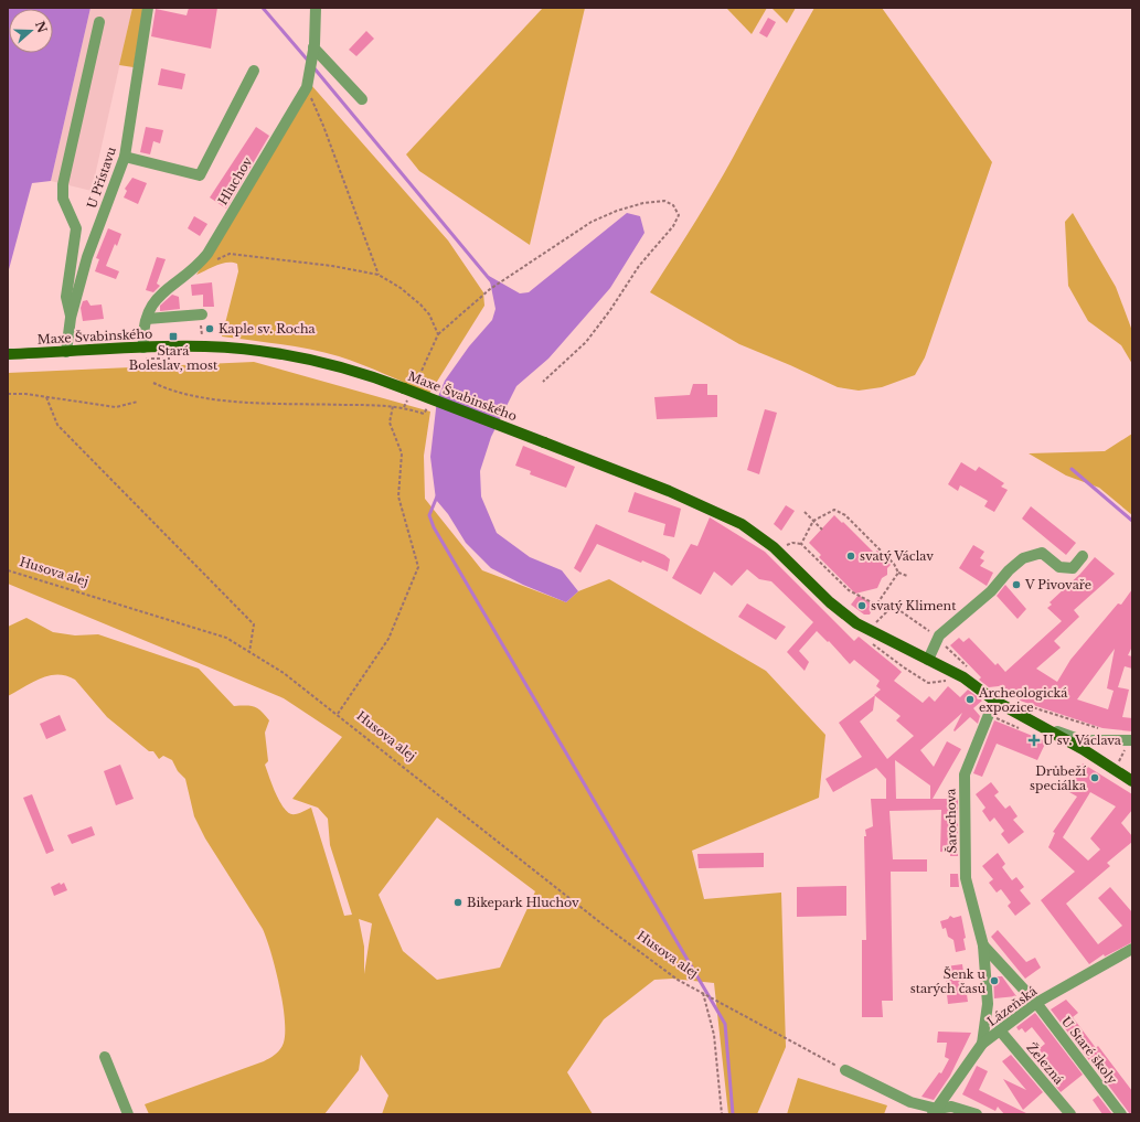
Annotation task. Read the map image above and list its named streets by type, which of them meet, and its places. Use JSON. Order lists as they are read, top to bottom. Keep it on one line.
{"streets":{"main road":["Maxe Švabinského"],"street":["U Přístavu","Hluchov","Šarochova","Lázeňská","U Staré školy","Železná"],"path":["Husova alej"]},"crossings":[["U Přístavu","Maxe Švabinského"],["Hluchov","Maxe Švabinského"],["Maxe Švabinského","Šarochova"],["Šarochova","Lázeňská"],["Šarochova","U Staré školy"],["Lázeňská","U Staré školy"],["Lázeňská","Železná"]],"places":{"other":["Kaple sv. Rocha","svatý Václav","V Pivovaře","svatý Kliment","Archeologická expozice","Drůbeží speciálka","Bikepark Hluchov","Šenk u starých časů"],"transit":["Stará Boleslav, most"],"health":["U sv. Václava"]},"north":"right"}
